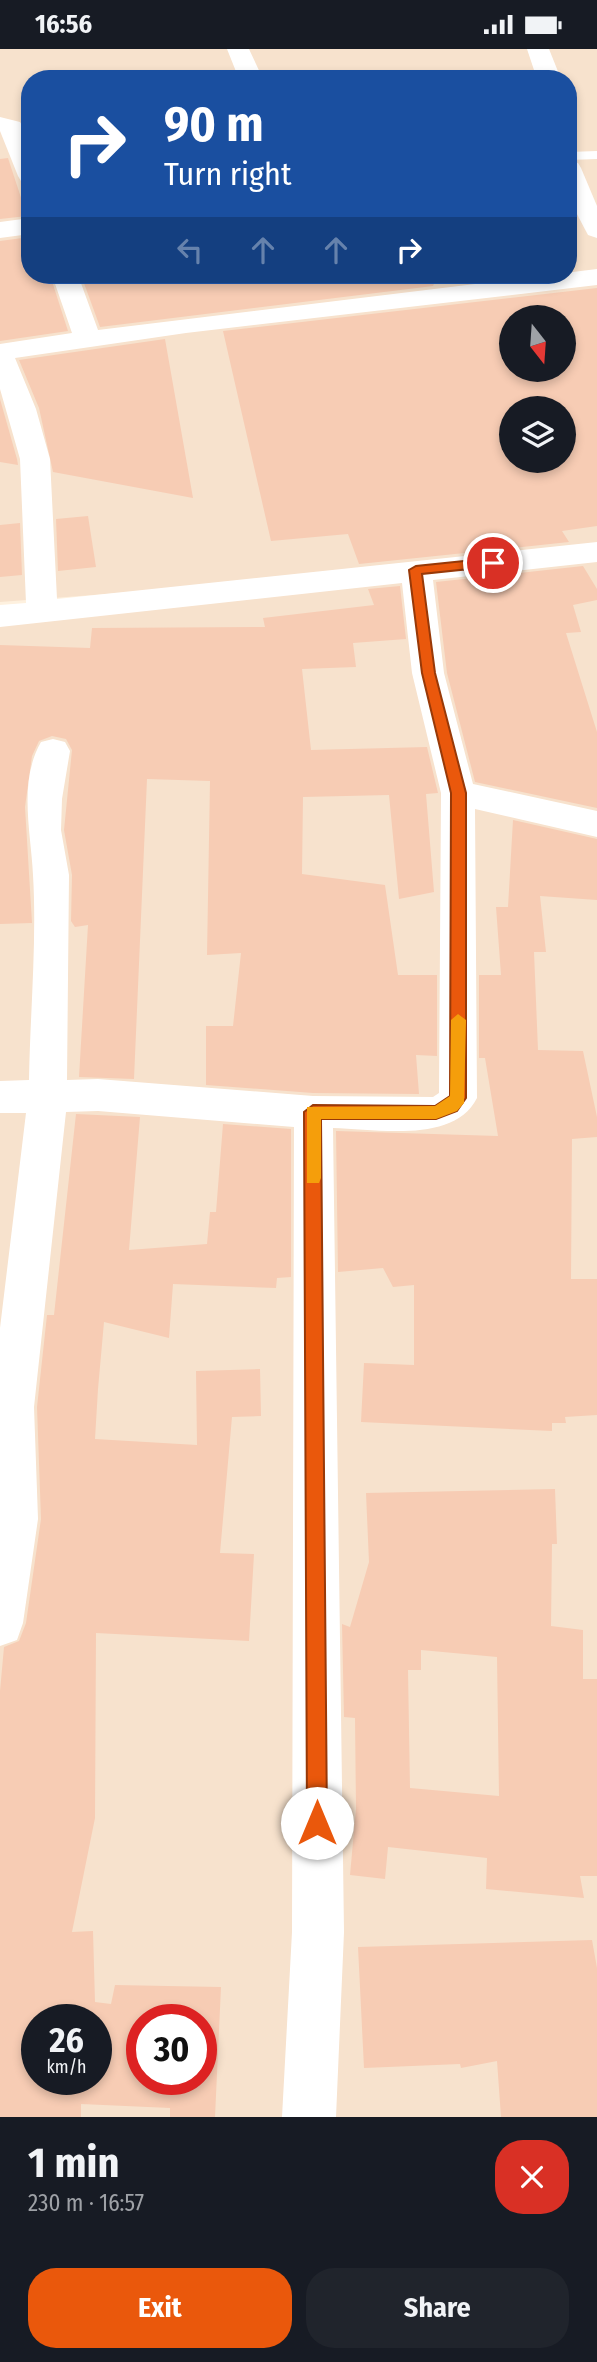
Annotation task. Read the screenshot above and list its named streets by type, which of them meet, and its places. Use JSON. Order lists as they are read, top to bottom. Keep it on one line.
{"north":"bottom","page":{"status":"16:56","turn":["90 m","Turn right"],"speed":"26 km/h","limit":"30","heading":["1 min","230 m · 16:57"],"buttons":["Exit","Share"]}}
